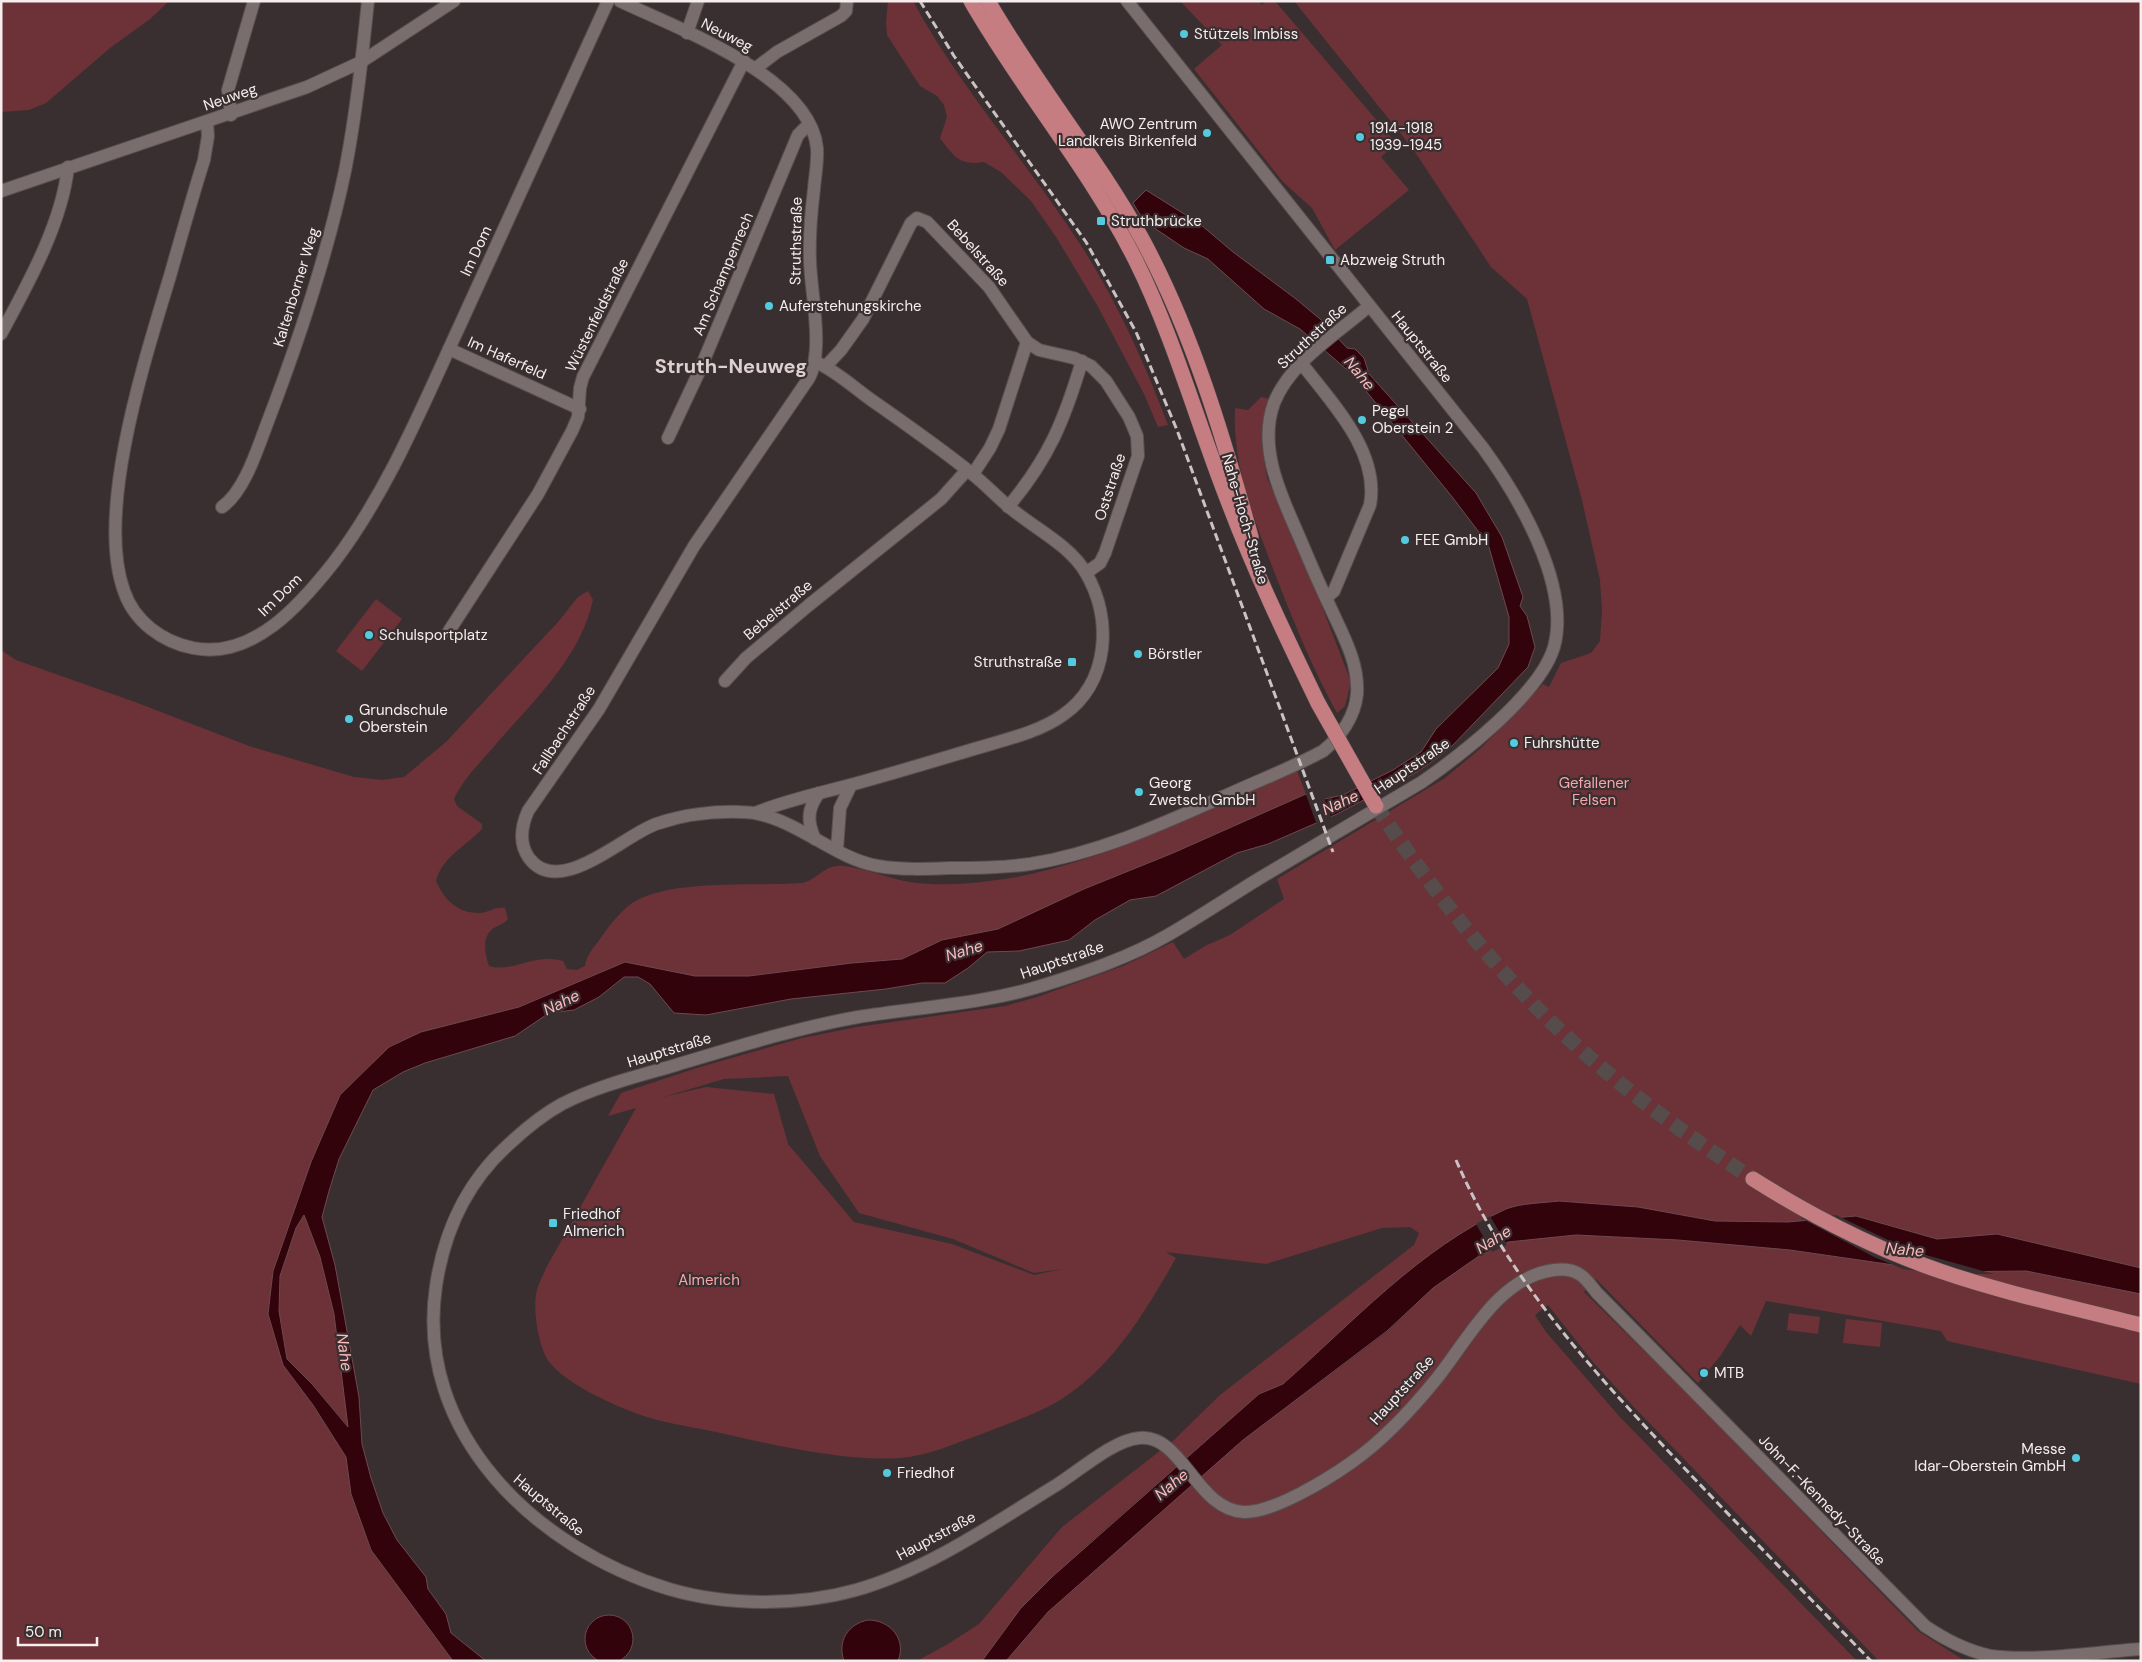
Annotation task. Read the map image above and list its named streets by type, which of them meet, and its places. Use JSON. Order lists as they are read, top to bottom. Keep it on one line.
{"streets":{"main road":["Nahe-Hoch-Straße"],"street":["Neuweg","Struthstraße","Im Dom","Bebelstraße","Am Schampenrech","Kaltenborner Weg","Wüstenfeldstraße","Hauptstraße","Im Haferfeld","Oststraße","Fallbachstraße","John-F.-Kennedy-Straße"]},"crossings":[["Neuweg","Struthstraße"],["Neuweg","Im Dom"],["Neuweg","Kaltenborner Weg"],["Neuweg","Wüstenfeldstraße"],["Struthstraße","Bebelstraße"],["Struthstraße","Am Schampenrech"],["Struthstraße","Hauptstraße"],["Struthstraße","Fallbachstraße"],["Im Dom","Im Haferfeld"],["Bebelstraße","Oststraße"],["Bebelstraße","Fallbachstraße"],["Wüstenfeldstraße","Im Haferfeld"],["Hauptstraße","John-F.-Kennedy-Straße"]],"districts":["Struth-Neuweg"],"water":["Nahe"],"parks":["Gefallener Felsen","Almerich"],"places":{"other":["Stützels Imbiss","AWO Zentrum Landkreis Birkenfeld","1914-1918 1939-1945","Auferstehungskirche","Pegel Oberstein 2","FEE GmbH","Schulsportplatz","Börstler","Grundschule Oberstein","Fuhrshütte","Georg Zwetsch GmbH","MTB","Messe Idar-Oberstein GmbH","Friedhof"],"transit":["Struthbrücke","Abzweig Struth","Struthstraße","Friedhof Almerich"]},"scale_bar":"50 m"}
